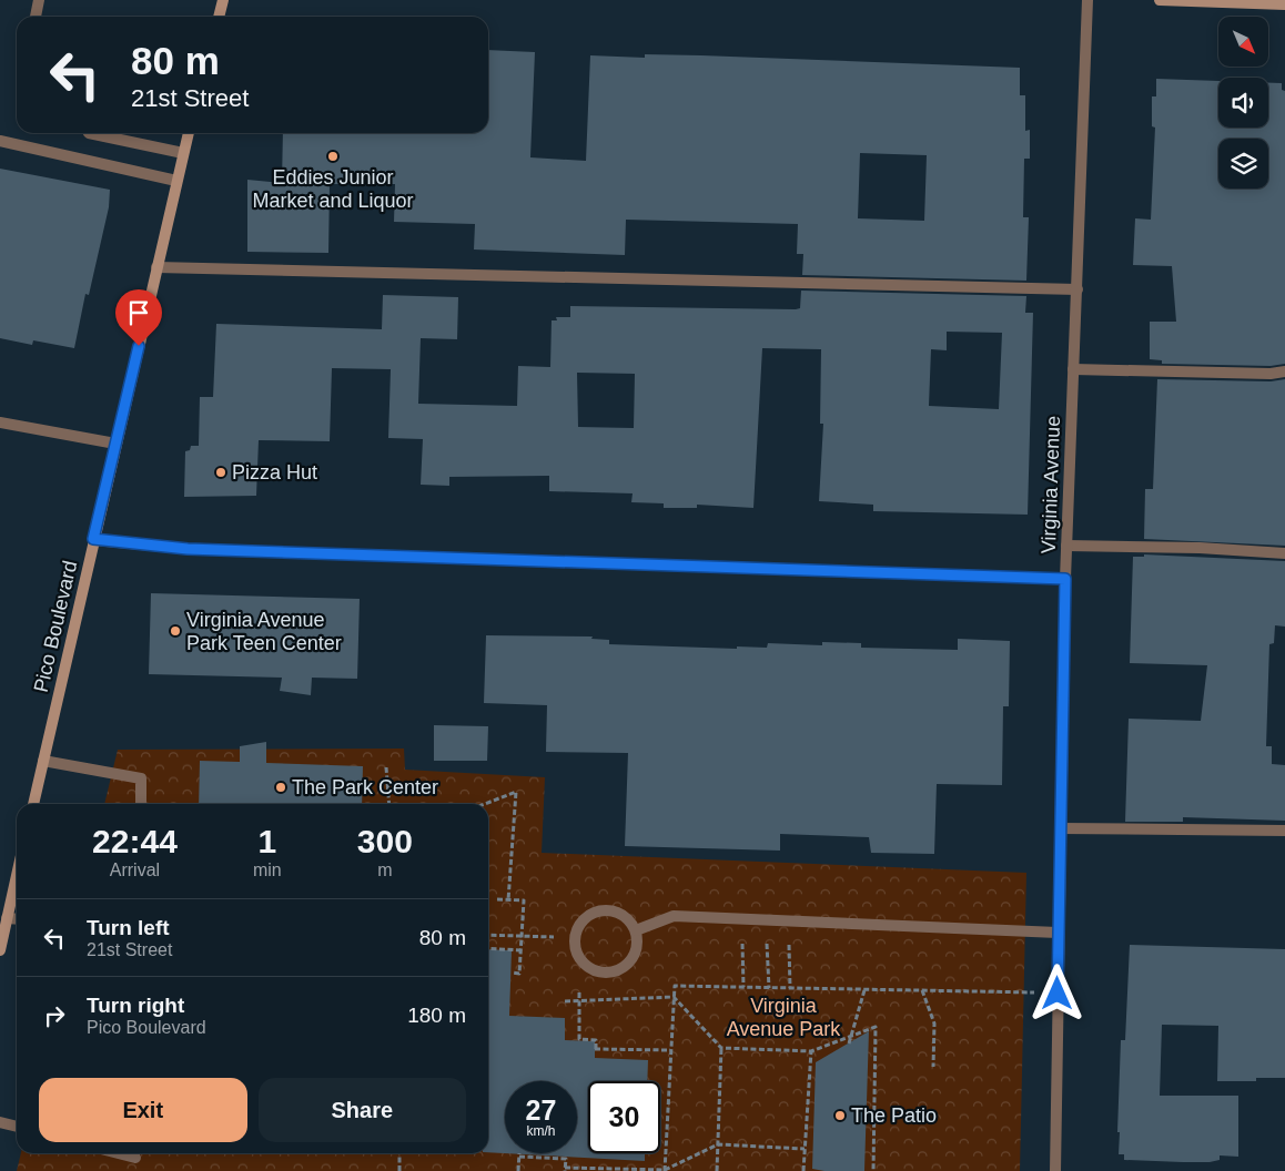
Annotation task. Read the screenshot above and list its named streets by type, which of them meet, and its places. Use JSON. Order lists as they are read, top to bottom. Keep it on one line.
{"streets":{"main road":["Pico Boulevard"],"street":["Virginia Avenue"]},"parks":["Virginia Avenue Park"],"places":["Eddies Junior Market and Liquor","Pizza Hut","Virginia Avenue Park Teen Center","The Park Center","The Patio"],"north":"bottom right","page":{"turn":["80 m","21st Street"],"eta":["22:44","Arrival","1","min","300","m"],"list":[{"name":"Turn left","note":"21st Street","value":"80 m"},{"name":"Turn right","note":"Pico Boulevard","value":"180 m"}],"buttons":["Exit","Share"],"speed":"27 km/h","limit":"30"}}
